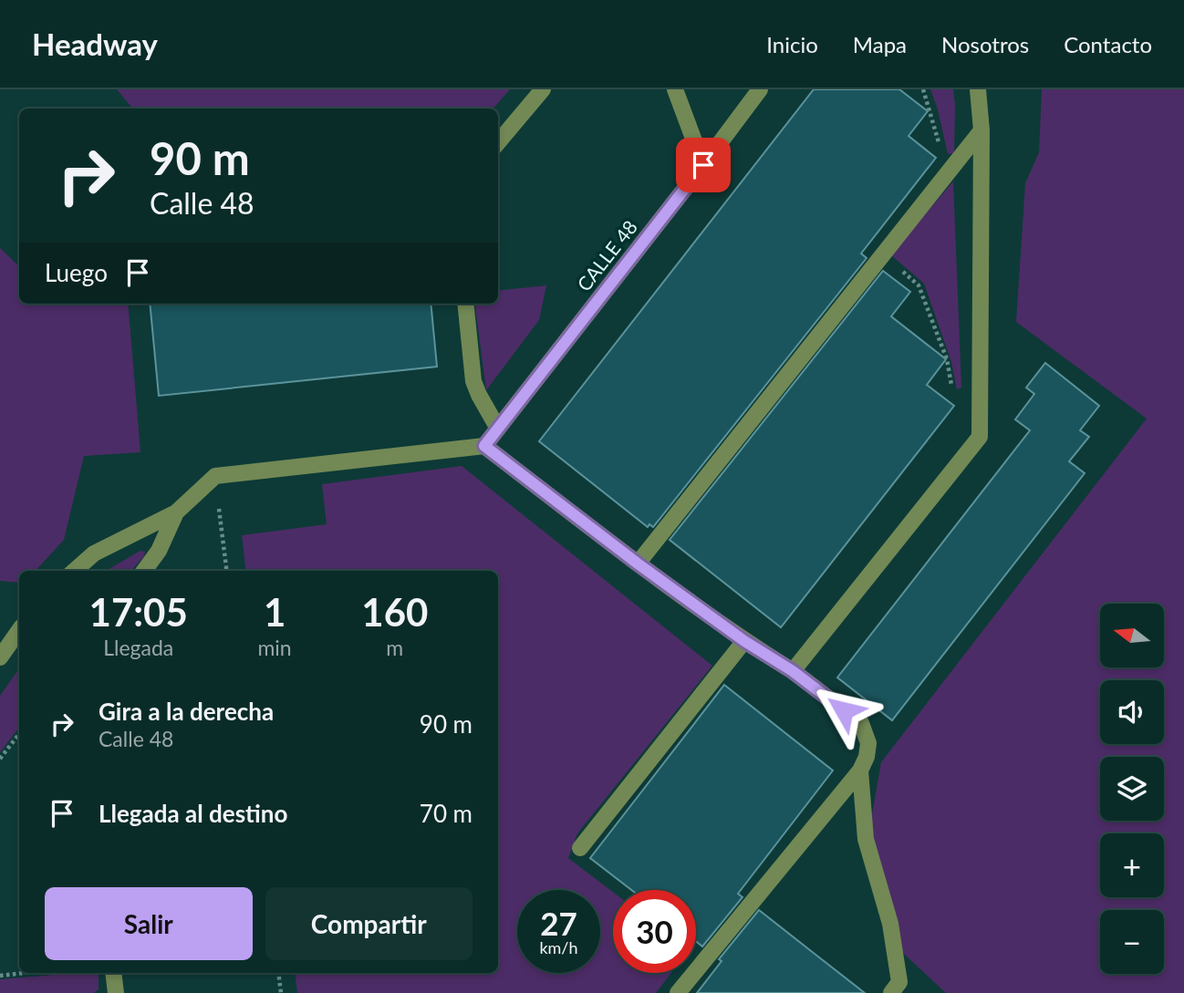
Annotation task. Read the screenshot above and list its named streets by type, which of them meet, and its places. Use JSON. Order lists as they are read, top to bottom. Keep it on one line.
{"streets":{"street":["CALLE 48"]},"north":"left","page":{"header":"Headway","nav":["Inicio","Mapa","Nosotros","Contacto"],"turn":["90 m","Calle 48"],"then":"Luego","eta":["17:05","Llegada","1","min","160","m"],"map_buttons":["+","−"],"list":[{"name":"Gira a la derecha","note":"Calle 48","value":"90 m"},{"name":"Llegada al destino","value":"70 m"}],"buttons":["Salir","Compartir"],"speed":"27 km/h","limit":"30"}}
